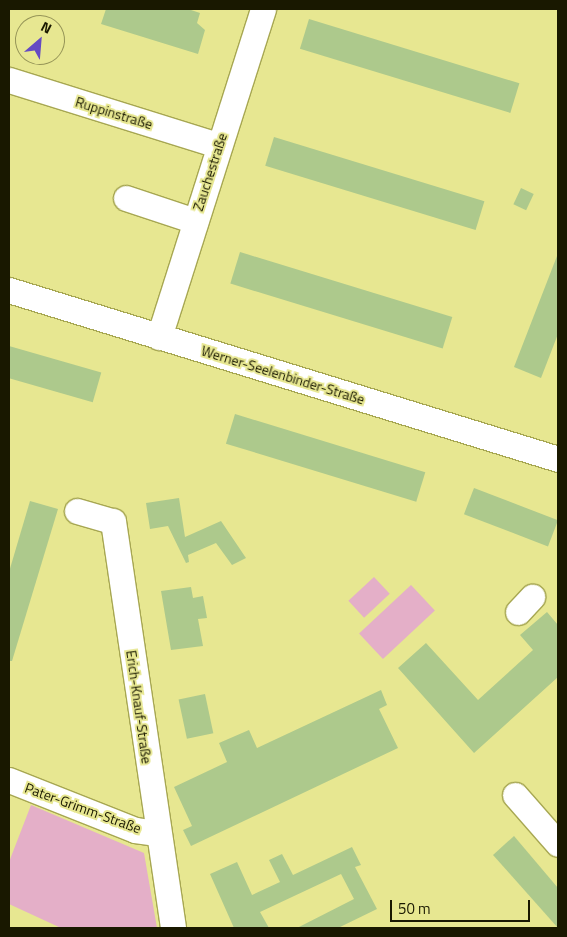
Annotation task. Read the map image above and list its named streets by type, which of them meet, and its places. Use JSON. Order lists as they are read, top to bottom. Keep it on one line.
{"streets":{"street":["Ruppinstraße","Zauchestraße","Werner-Seelenbinder-Straße","Erich-Knauf-Straße","Pater-Grimm-Straße"]},"crossings":[["Ruppinstraße","Zauchestraße"],["Zauchestraße","Werner-Seelenbinder-Straße"],["Erich-Knauf-Straße","Pater-Grimm-Straße"]],"scale_bar":"50 m","north":"top right"}
